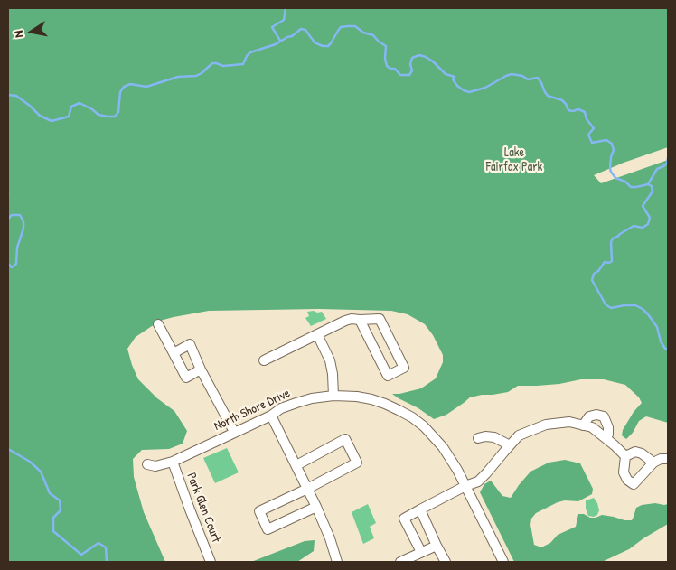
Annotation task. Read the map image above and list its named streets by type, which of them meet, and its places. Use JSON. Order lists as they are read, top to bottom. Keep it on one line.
{"streets":{"street":["North Shore Drive","Park Glen Court"]},"crossings":[["North Shore Drive","Park Glen Court"]],"parks":["Lake Fairfax Park"],"north":"left"}
